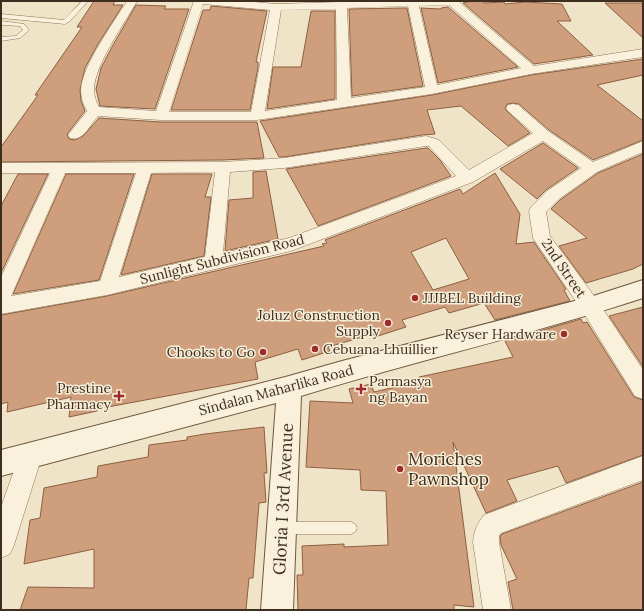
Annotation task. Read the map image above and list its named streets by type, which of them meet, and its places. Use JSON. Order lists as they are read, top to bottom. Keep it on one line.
{"streets":{"main road":["Sindalan Maharlika Road","Gloria I 3rd Avenue"],"street":["Sunlight Subdivision Road","2nd Street"]},"crossings":[["2nd Street","Sindalan Maharlika Road"],["Sindalan Maharlika Road","Gloria I 3rd Avenue"]],"places":{"other":["JJJBEL Building","Joluz Construction Supply","Reyser Hardware","Cebuana Lhuillier","Chooks to Go","Moriches Pawnshop"],"health":["Parmasya ng Bayan","Prestine Pharmacy"]}}
